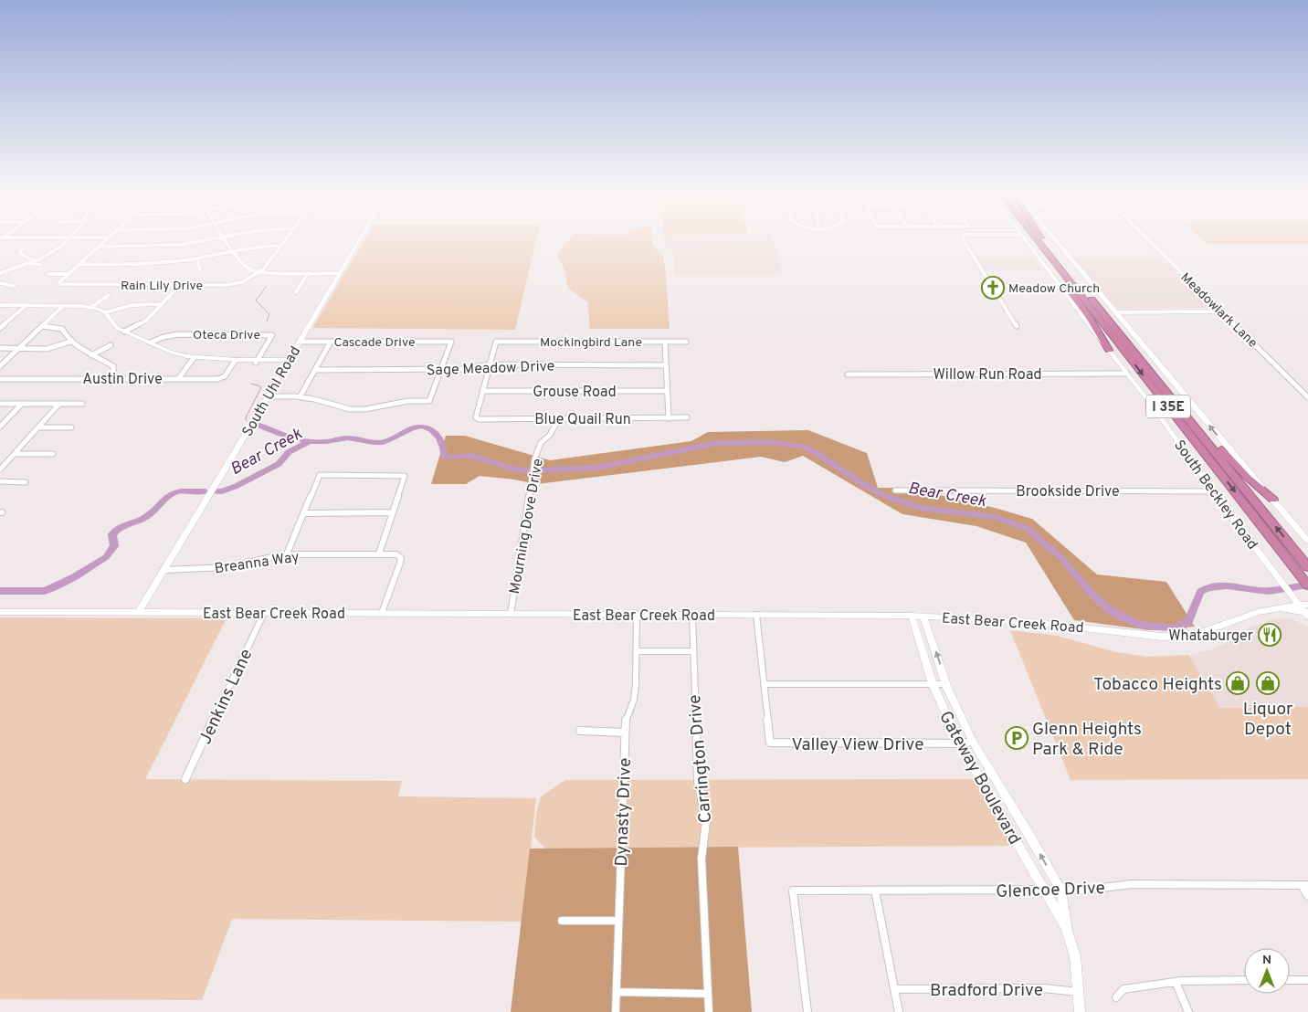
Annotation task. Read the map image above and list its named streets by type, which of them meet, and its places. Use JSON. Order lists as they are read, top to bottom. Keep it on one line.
{"streets":{"highway":["I 35E"],"main road":["South Uhl Road","South Beckley Road","East Bear Creek Road","Gateway Boulevard"],"street":["Rain Lily Drive","Meadowlark Lane","Oteca Drive","Cascade Drive","Mockingbird Lane","Sage Meadow Drive","Willow Run Road","Austin Drive","Grouse Road","Blue Quail Run","Brookside Drive","Mourning Dove Drive","Breanna Way","Jenkins Lane","Valley View Drive","Carrington Drive","Dynasty Drive","Glencoe Drive","Bradford Drive"]},"crossings":[["Cascade Drive","Sage Meadow Drive"],["Cascade Drive","South Uhl Road"],["Mockingbird Lane","Sage Meadow Drive"],["Willow Run Road","South Beckley Road"],["South Uhl Road","Breanna Way"],["South Uhl Road","East Bear Creek Road"],["Grouse Road","Blue Quail Run"],["Blue Quail Run","Mourning Dove Drive"],["Brookside Drive","South Beckley Road"],["South Beckley Road","East Bear Creek Road"],["Mourning Dove Drive","East Bear Creek Road"],["Breanna Way","East Bear Creek Road"],["East Bear Creek Road","Jenkins Lane"],["East Bear Creek Road","Carrington Drive"],["East Bear Creek Road","Gateway Boulevard"],["East Bear Creek Road","Dynasty Drive"],["Valley View Drive","Gateway Boulevard"],["Gateway Boulevard","Glencoe Drive"],["Gateway Boulevard","Bradford Drive"]],"water":["Bear Creek"],"places":{"church":["Meadow Church"],"restaurant":["Whataburger"],"shop":["Tobacco Heights","Liquor Depot"],"parking":["Glenn Heights Park & Ride"]},"north":"top"}
